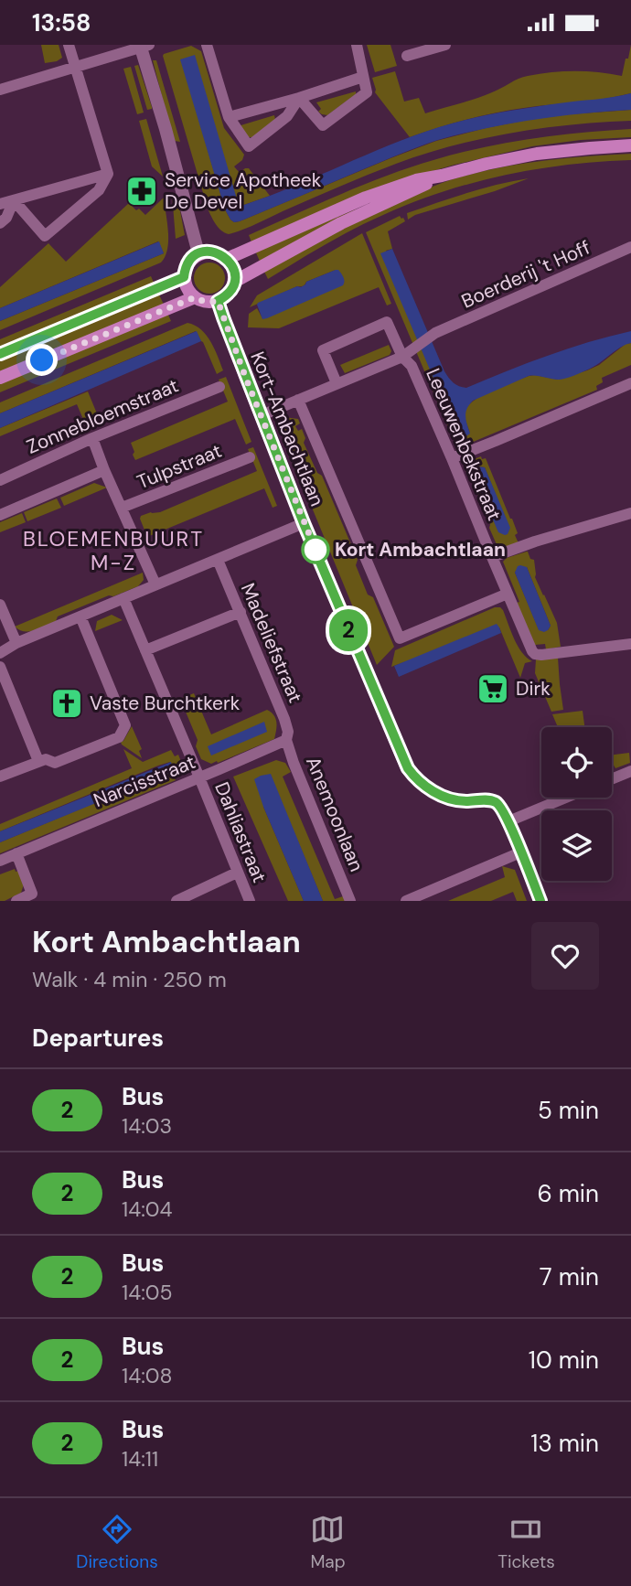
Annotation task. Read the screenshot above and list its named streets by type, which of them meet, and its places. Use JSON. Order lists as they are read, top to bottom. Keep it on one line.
{"streets":{"street":["Boerderij 't Hoff","Zonnebloemstraat","Kort-Ambachtlaan","Leeuwenbekstraat","Tulpstraat","Madeliefstraat","Narcisstraat","Anemoonlaan","Dahliastraat"]},"crossings":[["Boerderij 't Hoff","Kort-Ambachtlaan"],["Boerderij 't Hoff","Leeuwenbekstraat"],["Kort-Ambachtlaan","Leeuwenbekstraat"],["Madeliefstraat","Narcisstraat"],["Madeliefstraat","Anemoonlaan"],["Narcisstraat","Anemoonlaan"],["Narcisstraat","Dahliastraat"]],"districts":["BLOEMENBUURT M-Z"],"places":{"pharmacy":["Service Apotheek De Devel"],"other":["Kort Ambachtlaan"],"supermarket":["Dirk"],"church":["Vaste Burchtkerk"]},"lines":["bus line 2"],"page":{"status":"13:58","on_map":"2","heading":[["Kort Ambachtlaan","Walk · 4 min · 250 m"],"Departures"],"list":[{"mark":"2","name":"Bus","note":"14:03","value":"5 min"},{"mark":"2","name":"Bus","note":"14:04","value":"6 min"},{"mark":"2","name":"Bus","note":"14:05","value":"7 min"},{"mark":"2","name":"Bus","note":"14:08","value":"10 min"},{"mark":"2","name":"Bus","note":"14:11","value":"13 min"}],"tabs":["Directions","Map","Tickets"]}}
